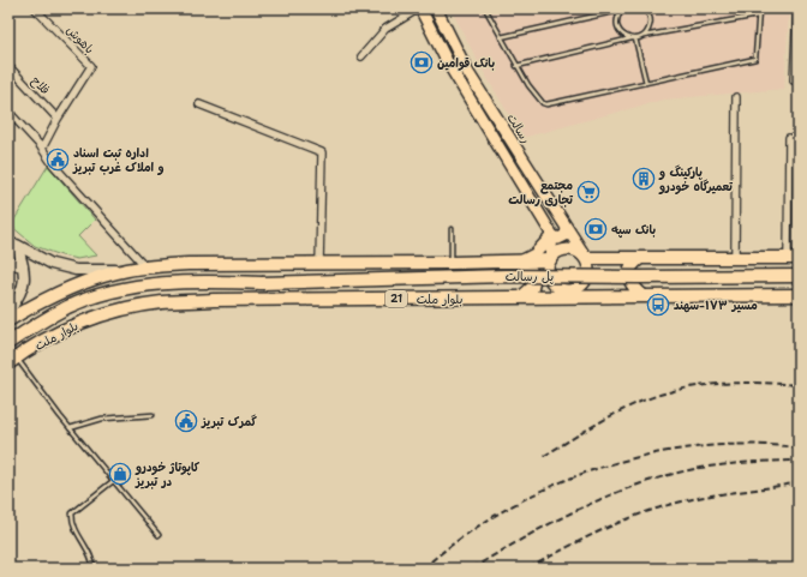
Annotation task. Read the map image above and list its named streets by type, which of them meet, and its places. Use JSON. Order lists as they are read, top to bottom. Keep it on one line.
{"streets":{"highway":["پل رسالت","21","بلوار ملت"],"main road":["رسالت"],"street":["باهوش","فلاح"]},"crossings":[["باهوش","فلاح"],["رسالت","بلوار ملت"],["پل رسالت","بلوار ملت"]],"places":{"bank":["بانک قوامین","بانک سپه"],"public building":["اداره ثبت اسناد و املاک غرب تبریز","گمرک تبریز"],"building":["پارکینگ و تعمیرگاه خودرو"],"supermarket":["مجتمع تجاری رسالت"],"bus stop":["مسیر ۱۷۳-سهند"],"shop":["کاپوتاژ خودرو در تبریز"]}}
